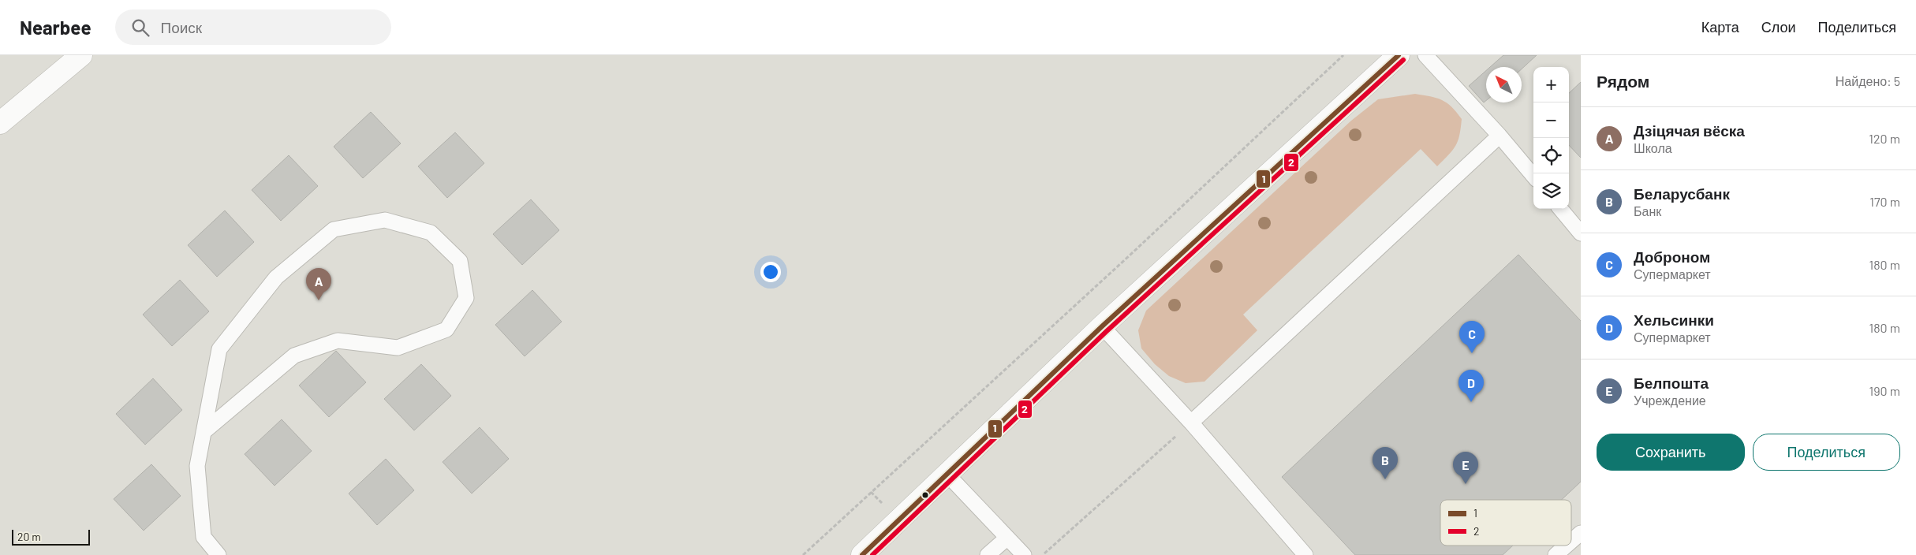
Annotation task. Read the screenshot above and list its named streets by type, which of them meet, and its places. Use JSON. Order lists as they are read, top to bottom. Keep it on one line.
{"lines":["transit line 1","transit line 2"],"legend":["1","2"],"scale_bar":"20 m","north":"top left","page":{"header":"Nearbee","search":"Поиск","nav":["Карта","Слои","Поделиться"],"heading":["Рядом","Найдено: 5"],"map_buttons":["+","−"],"list":[{"mark":"A","name":"Дзіцячая вёска","note":"Школа","value":"120 m"},{"mark":"B","name":"Беларусбанк","note":"Банк","value":"170 m"},{"mark":"C","name":"Доброном","note":"Супермаркет","value":"180 m"},{"mark":"D","name":"Хельсинки","note":"Супермаркет","value":"180 m"},{"mark":"E","name":"Белпошта","note":"Учреждение","value":"190 m"}],"pins":["A","C","D","B","E"],"buttons":["Сохранить","Поделиться"],"scale":"20 m"}}
